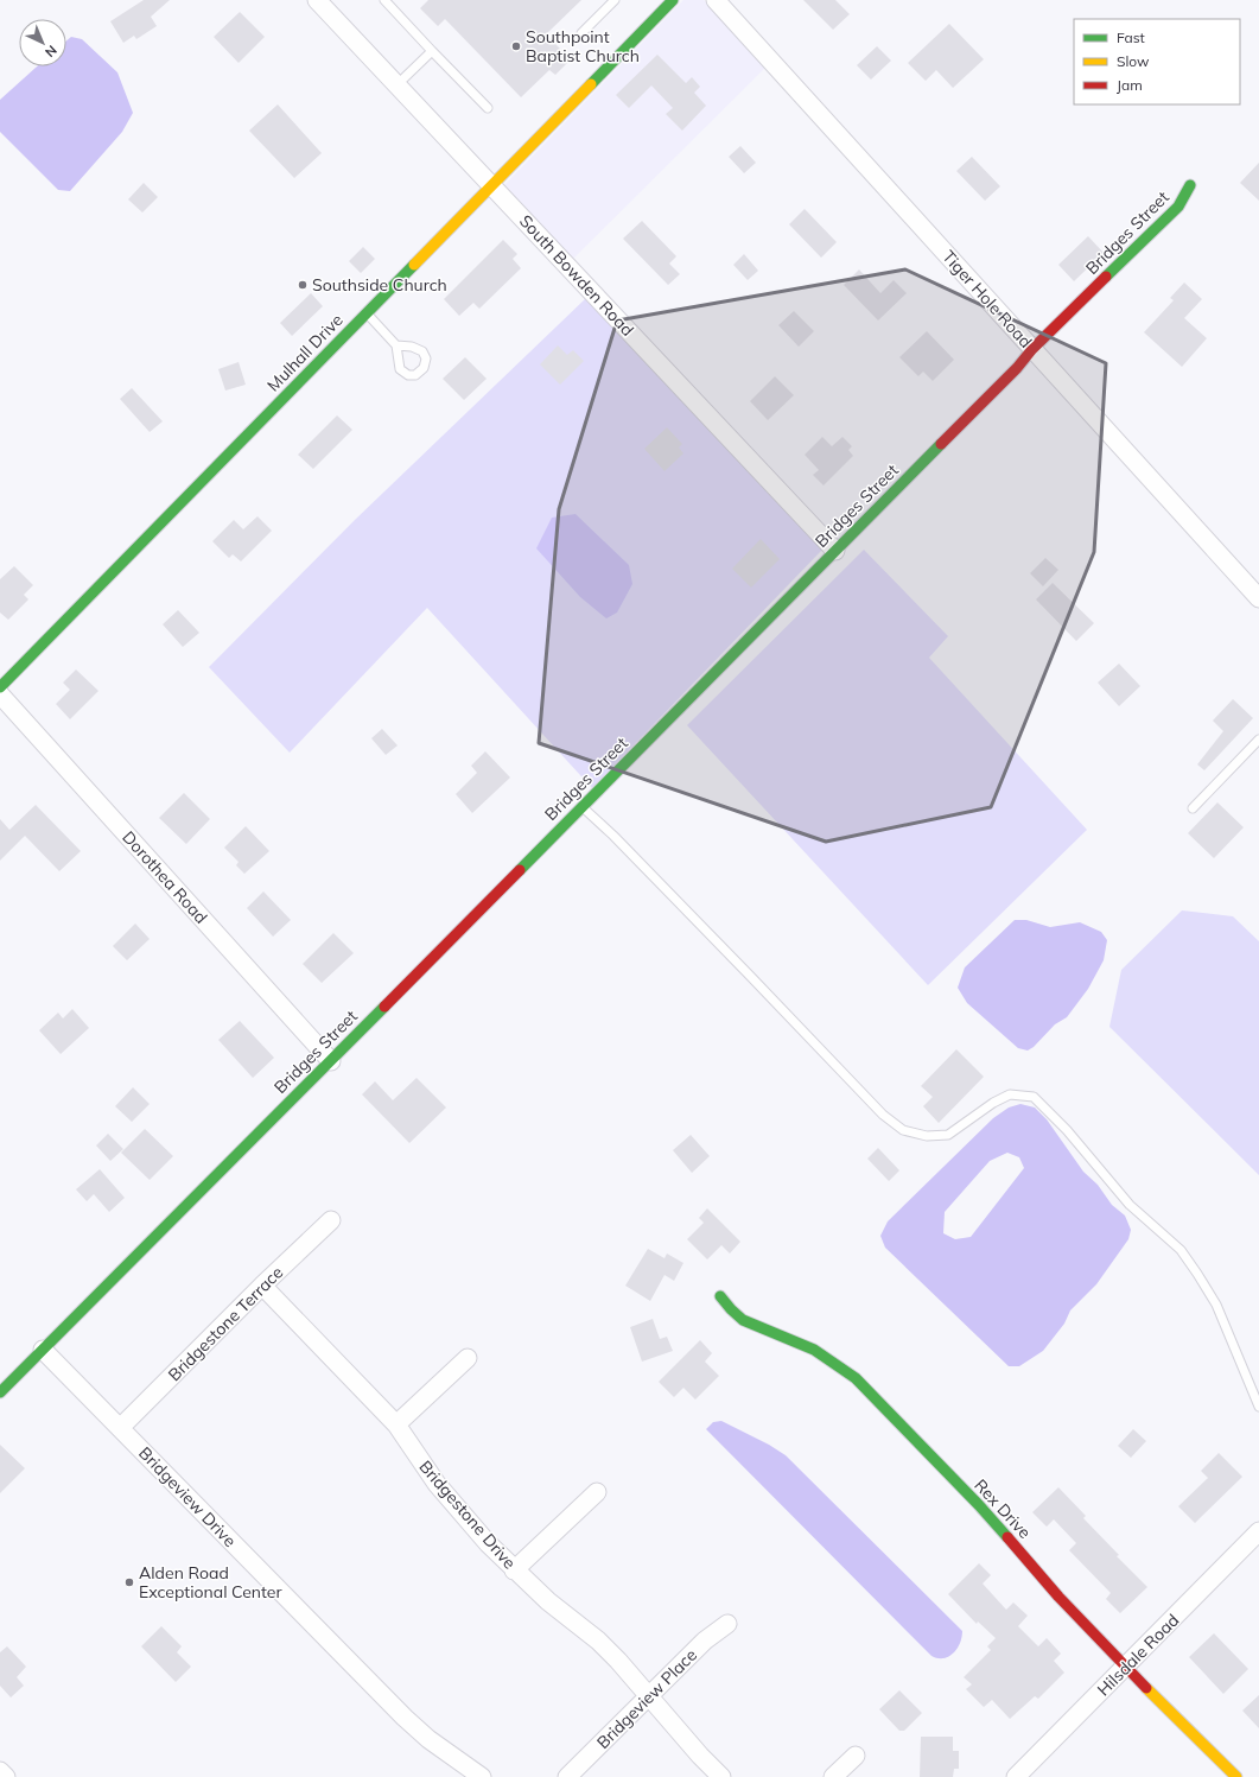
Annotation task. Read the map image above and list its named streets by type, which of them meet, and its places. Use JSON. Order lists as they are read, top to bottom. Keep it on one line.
{"streets":{"street":["Bridges Street","South Bowden Road","Tiger Hole Road","Mulhall Drive","Dorothea Road","Bridgestone Terrace","Bridgeview Drive","Rex Drive","Bridgestone Drive","Hilsdale Road","Bridgeview Place"]},"crossings":[["Bridges Street","South Bowden Road"],["Bridges Street","Tiger Hole Road"],["Bridges Street","Dorothea Road"],["Bridges Street","Bridgeview Drive"],["South Bowden Road","Mulhall Drive"],["Bridgestone Terrace","Bridgeview Drive"],["Bridgestone Terrace","Bridgestone Drive"],["Rex Drive","Hilsdale Road"],["Bridgestone Drive","Bridgeview Place"]],"places":["Southpoint Baptist Church","Southside Church","Alden Road Exceptional Center"],"legend":["Fast","Slow","Jam"],"north":"bottom right"}
